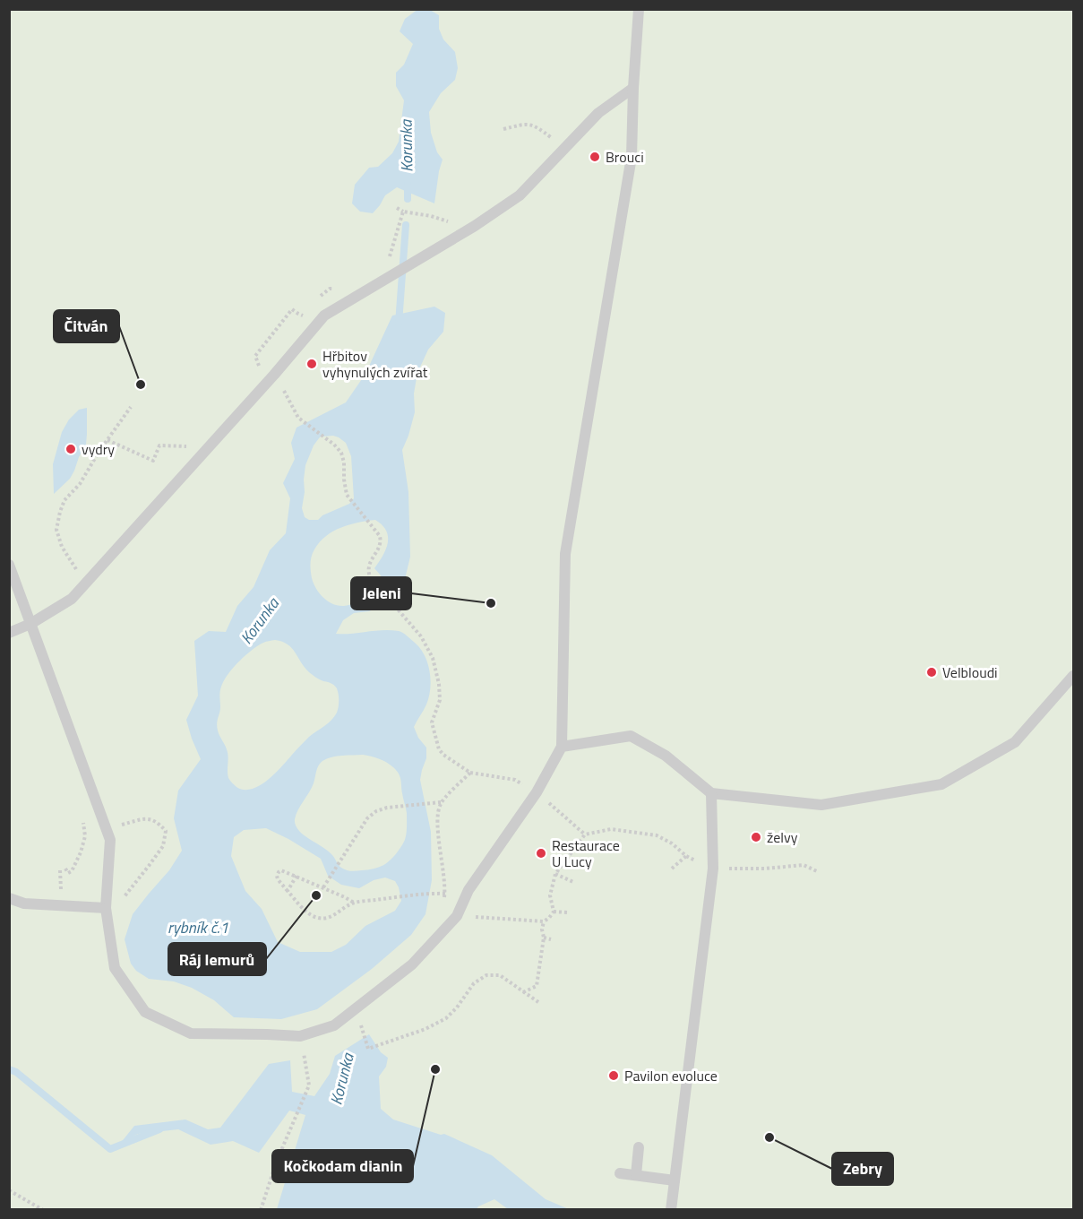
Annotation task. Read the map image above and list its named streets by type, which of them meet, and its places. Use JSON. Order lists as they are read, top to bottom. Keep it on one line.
{"water":["Korunka","rybník č.1"],"places":["Brouci","Hřbitov vyhynulých zvířat","Čitván","vydry","Jeleni","Velbloudi","želvy","Restaurace U Lucy","Ráj lemurů","Kočkodam dianin","Pavilon evoluce","Zebry"]}
